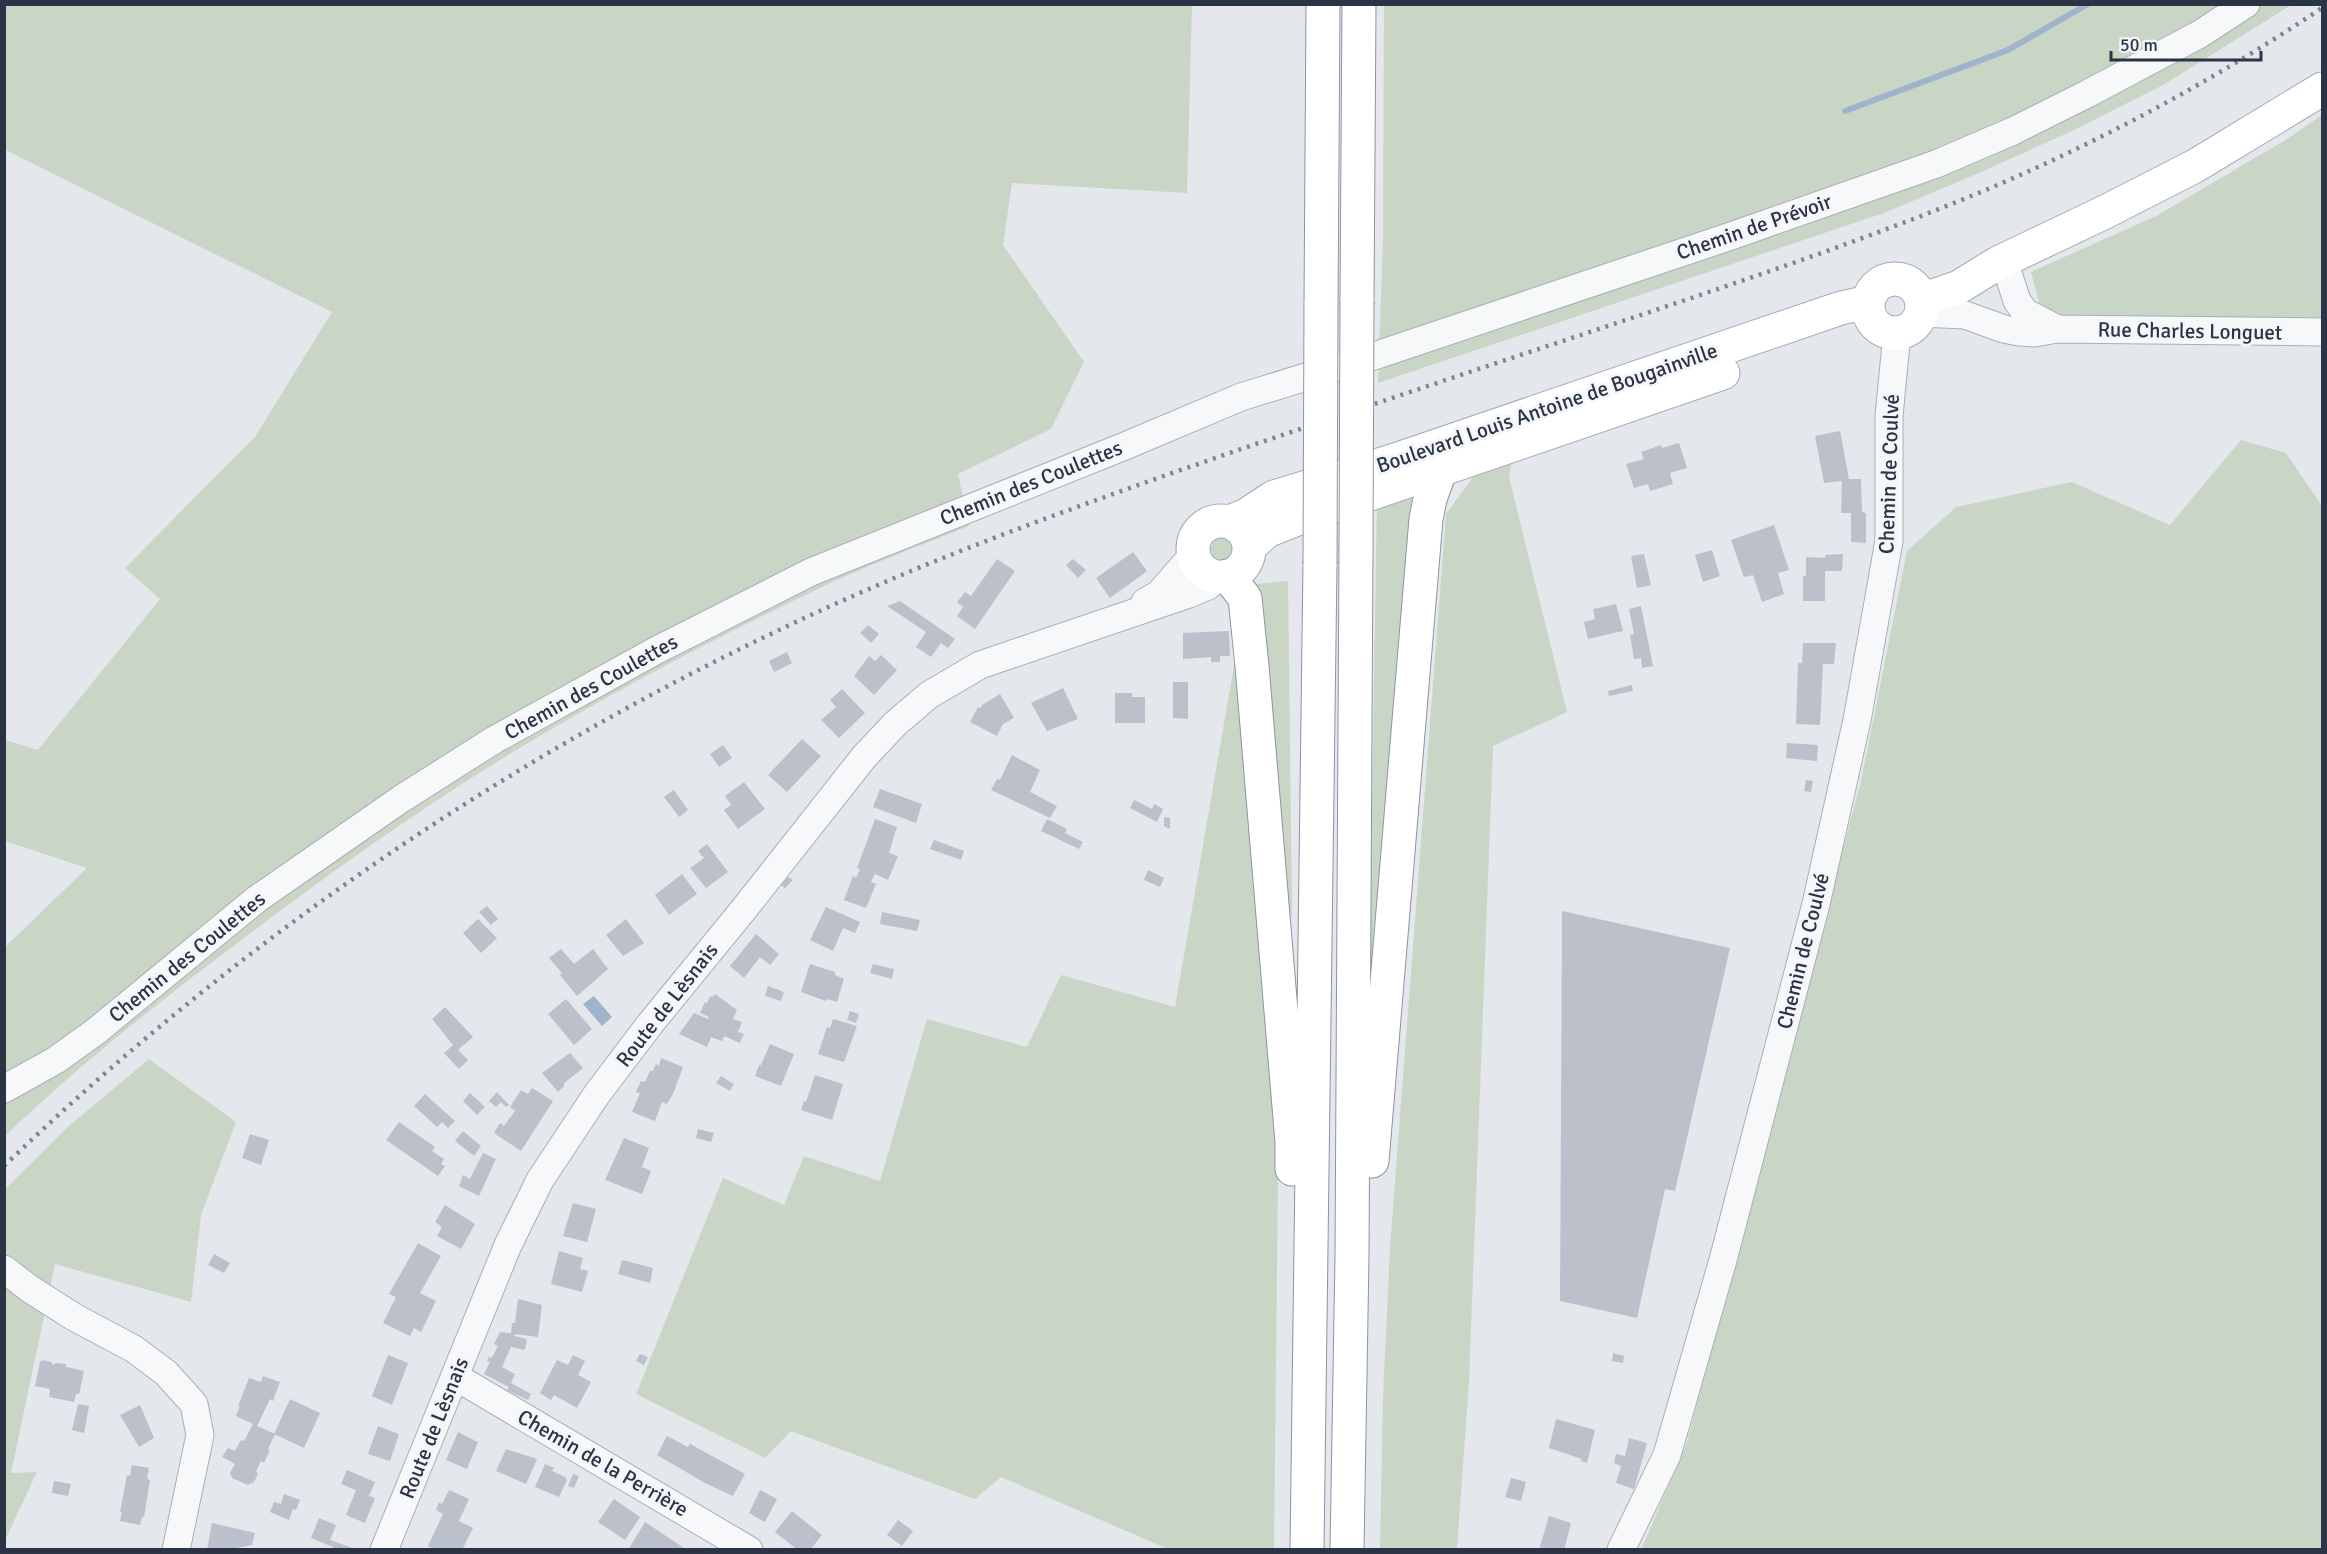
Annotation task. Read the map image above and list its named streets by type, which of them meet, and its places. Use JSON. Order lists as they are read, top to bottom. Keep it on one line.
{"streets":{"main road":["Boulevard Louis Antoine de Bougainville"],"street":["Chemin de Prévoir","Rue Charles Longuet","Chemin de Coulvé","Chemin des Coulettes","Route de Lèsnais","Chemin de la Perrière"]},"crossings":[["Chemin de Prévoir","Chemin des Coulettes"],["Rue Charles Longuet","Boulevard Louis Antoine de Bougainville"],["Rue Charles Longuet","Chemin de Coulvé"],["Boulevard Louis Antoine de Bougainville","Chemin de Coulvé"],["Boulevard Louis Antoine de Bougainville","Route de Lèsnais"],["Route de Lèsnais","Chemin de la Perrière"]],"scale_bar":"50 m"}
